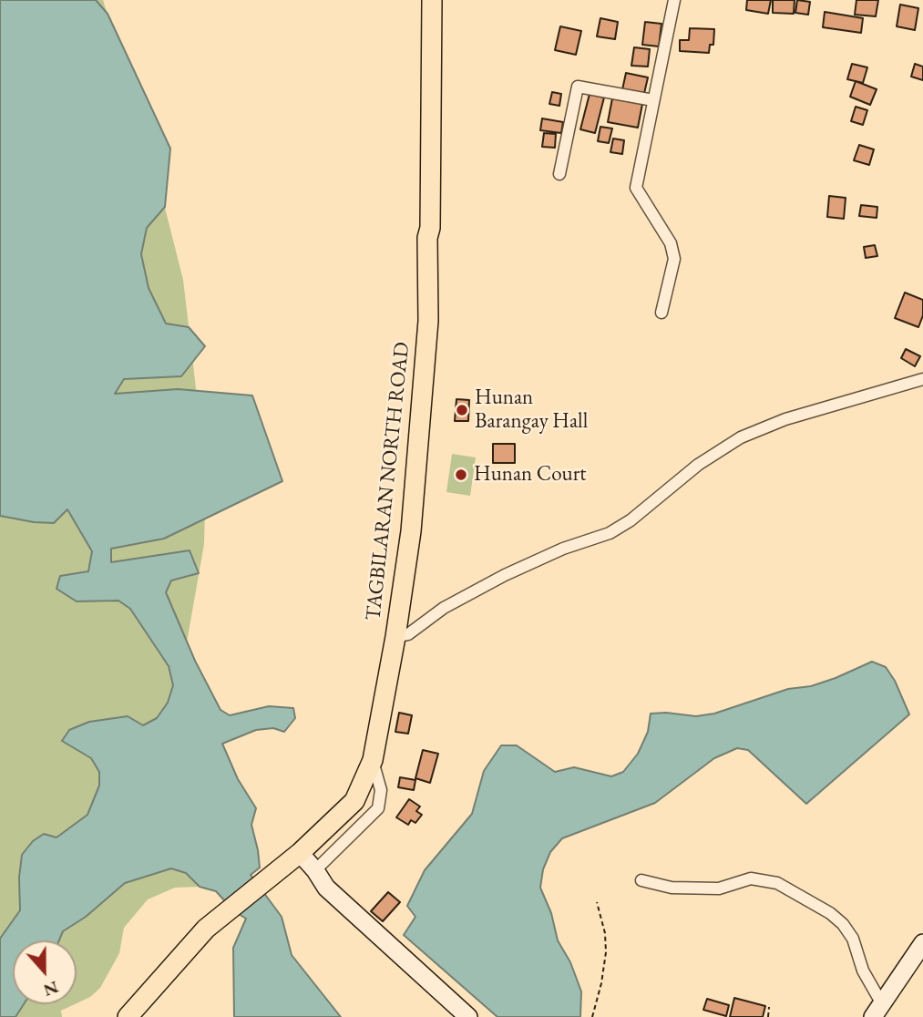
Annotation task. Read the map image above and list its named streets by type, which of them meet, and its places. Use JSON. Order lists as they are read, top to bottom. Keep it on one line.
{"streets":{"main road":["TAGBILARAN NORTH ROAD"]},"places":["Hunan Barangay Hall","Hunan Court"],"north":"bottom"}
